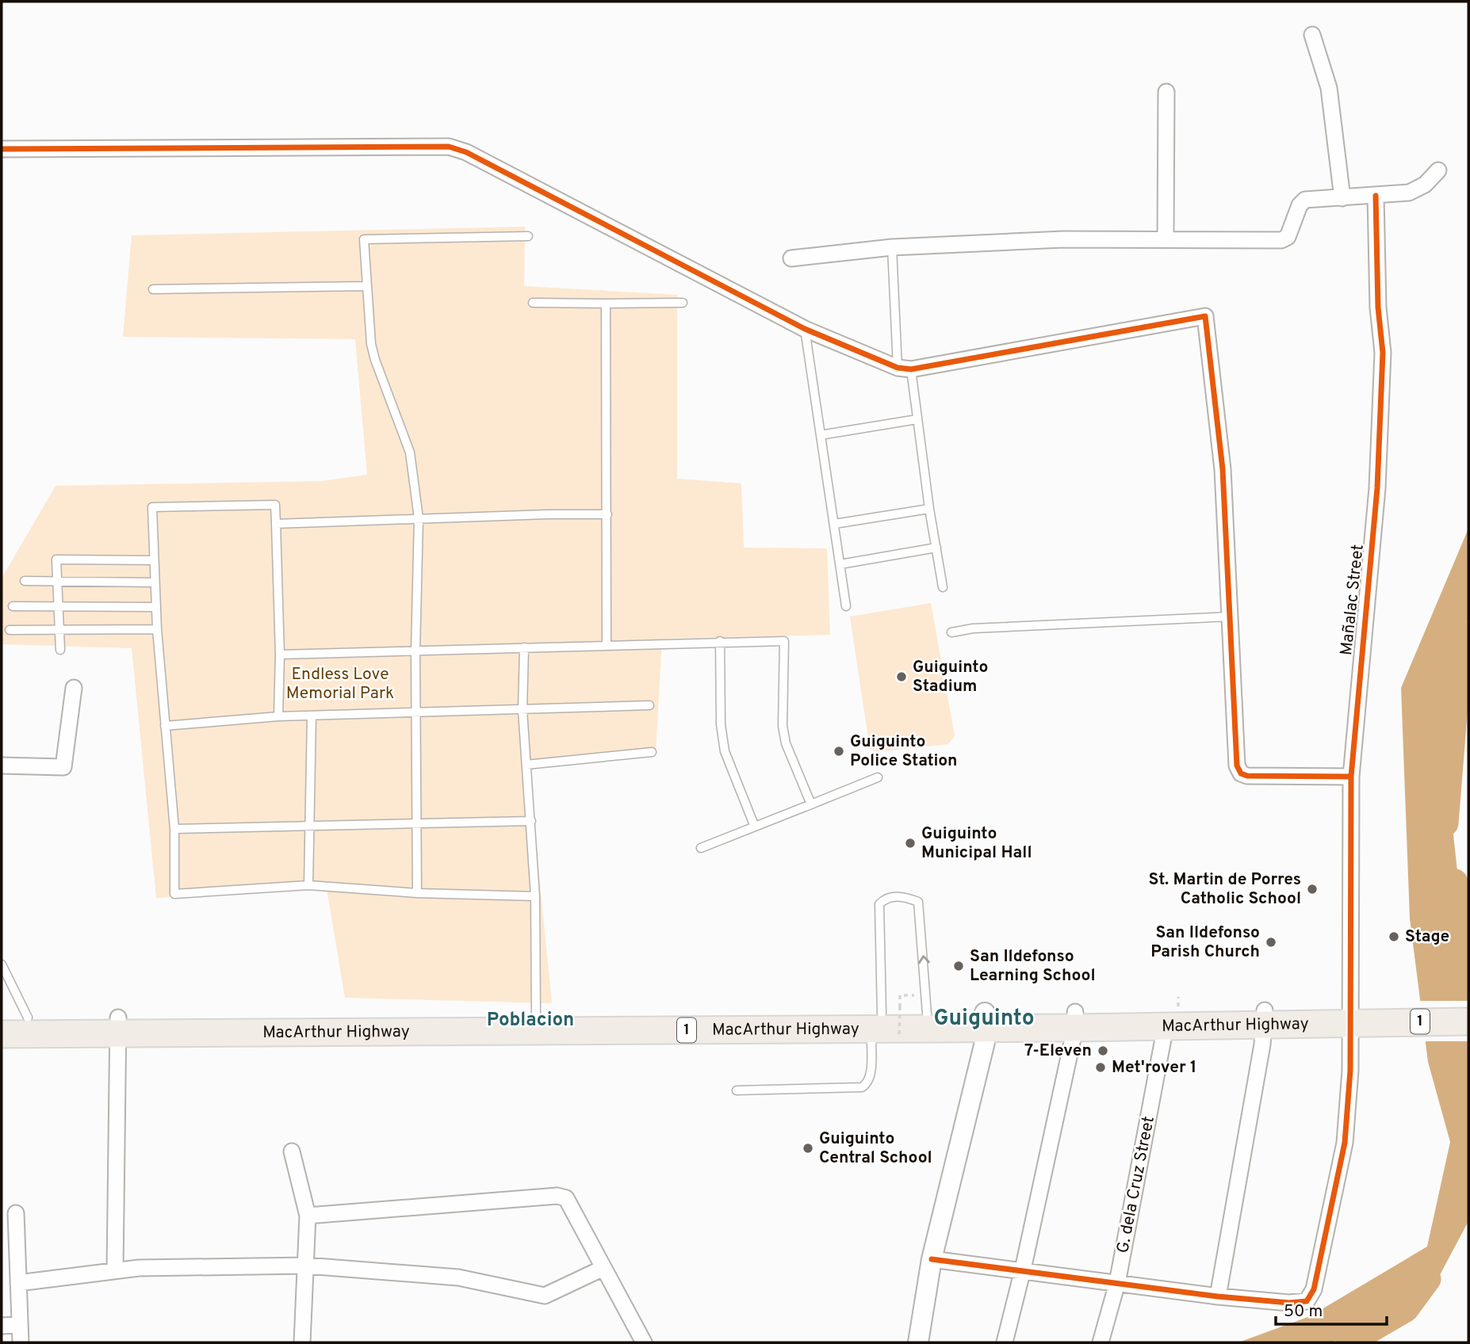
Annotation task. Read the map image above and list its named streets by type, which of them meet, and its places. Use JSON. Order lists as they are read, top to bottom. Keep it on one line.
{"streets":{"highway":["1","MacArthur Highway"],"street":["Mañalac Street","G. dela Cruz Street"]},"crossings":[["Mañalac Street","MacArthur Highway"],["MacArthur Highway","G. dela Cruz Street"]],"districts":["Guiguinto","Poblacion"],"parks":["Endless Love Memorial Park"],"places":["Guiguinto Stadium","Guiguinto Police Station","Guiguinto Municipal Hall","St. Martin de Porres Catholic School","Stage","San Ildefonso Parish Church","San Ildefonso Learning School","7-Eleven","Met'rover 1","Guiguinto Central School"],"scale_bar":"50 m"}
